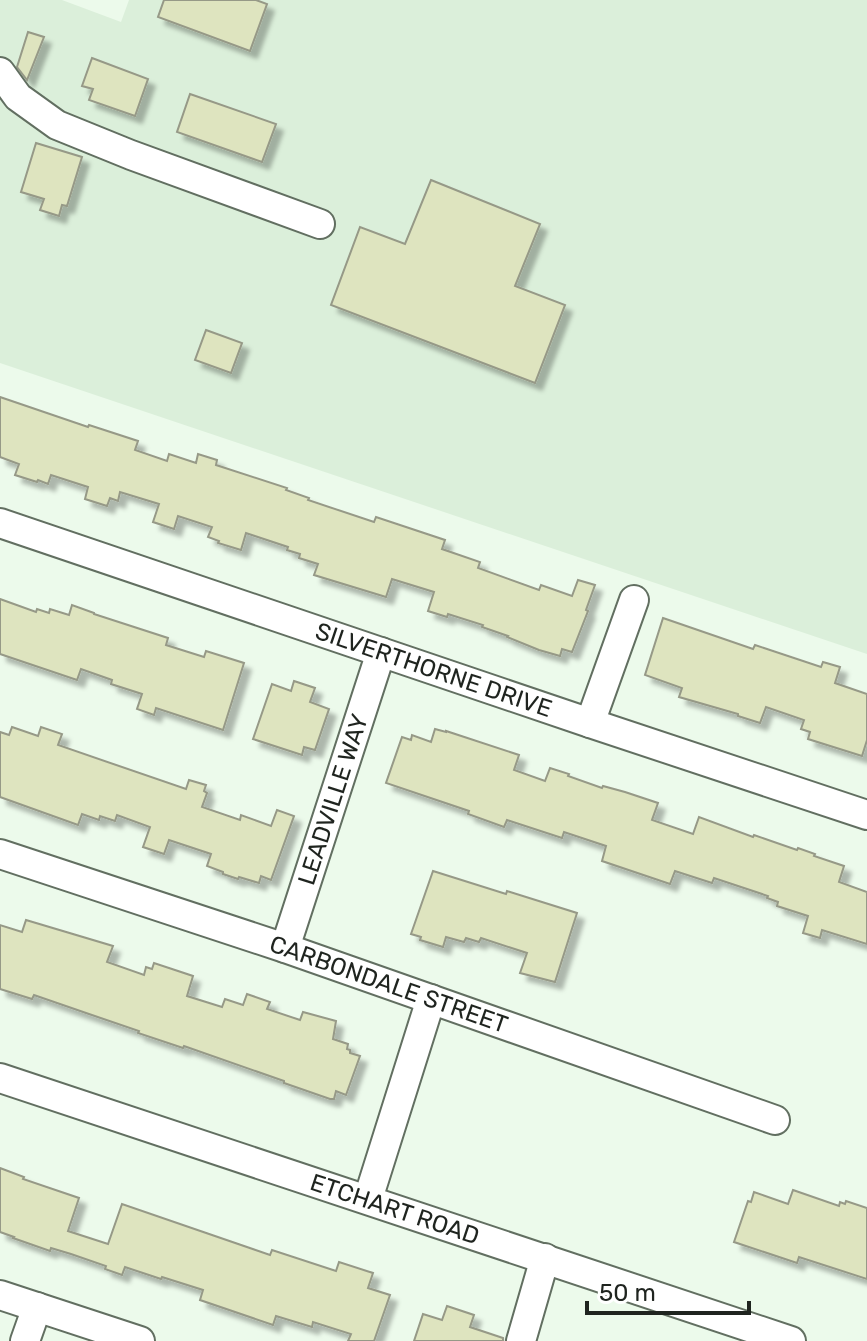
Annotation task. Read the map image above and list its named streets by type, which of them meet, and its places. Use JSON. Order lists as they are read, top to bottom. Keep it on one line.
{"streets":{"street":["SILVERTHORNE DRIVE","LEADVILLE WAY","CARBONDALE STREET","ETCHART ROAD"]},"crossings":[["SILVERTHORNE DRIVE","LEADVILLE WAY"],["LEADVILLE WAY","CARBONDALE STREET"]],"scale_bar":"50 m"}
